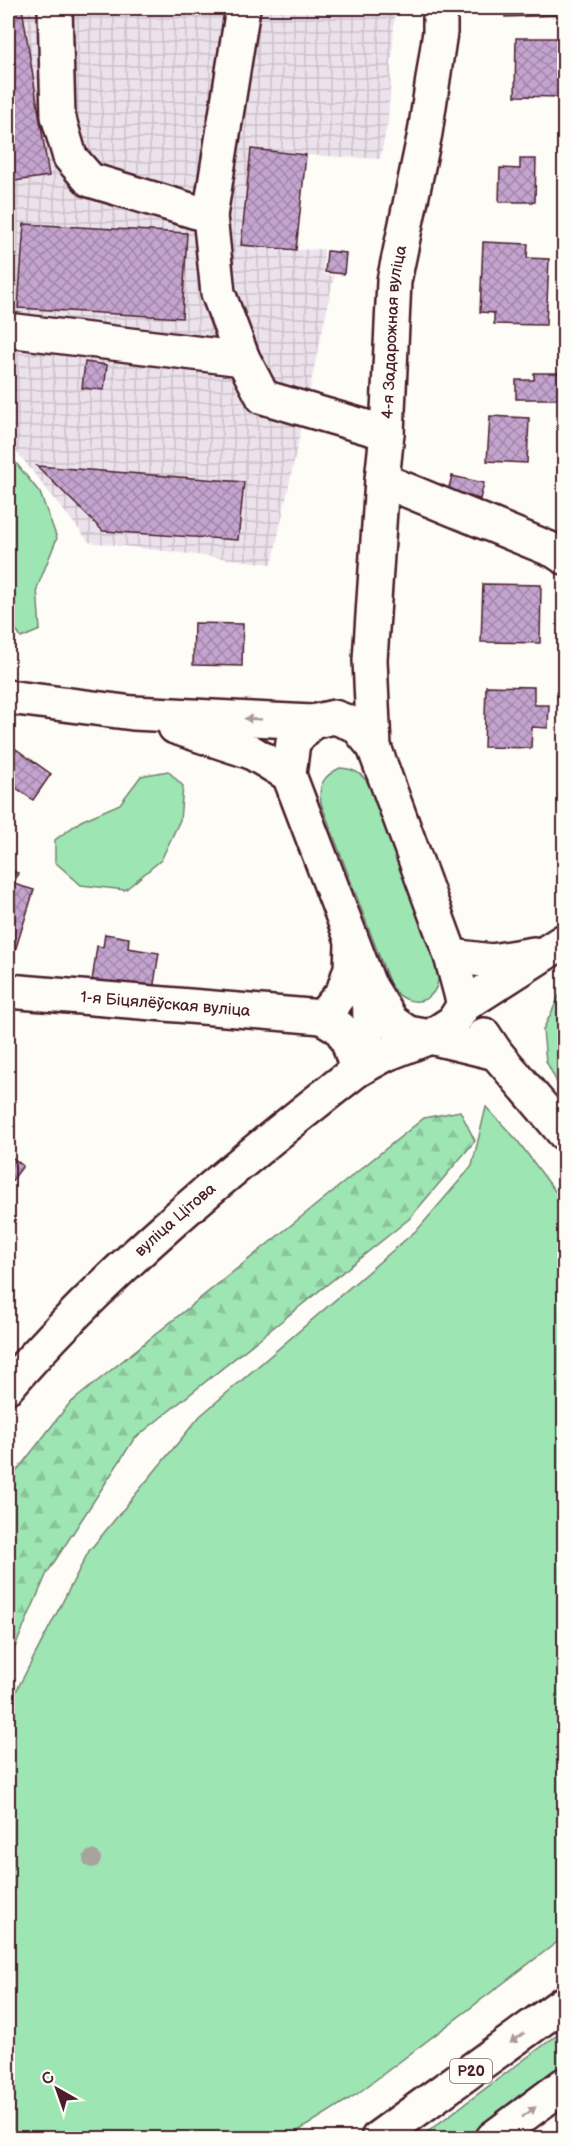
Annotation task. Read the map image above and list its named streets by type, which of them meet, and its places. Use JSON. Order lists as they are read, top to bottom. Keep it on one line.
{"streets":{"main road":["4-я Задарожная вуліца","1-я Біцялёўская вуліца","вуліца Цітова","Р20"]},"north":"top left"}
